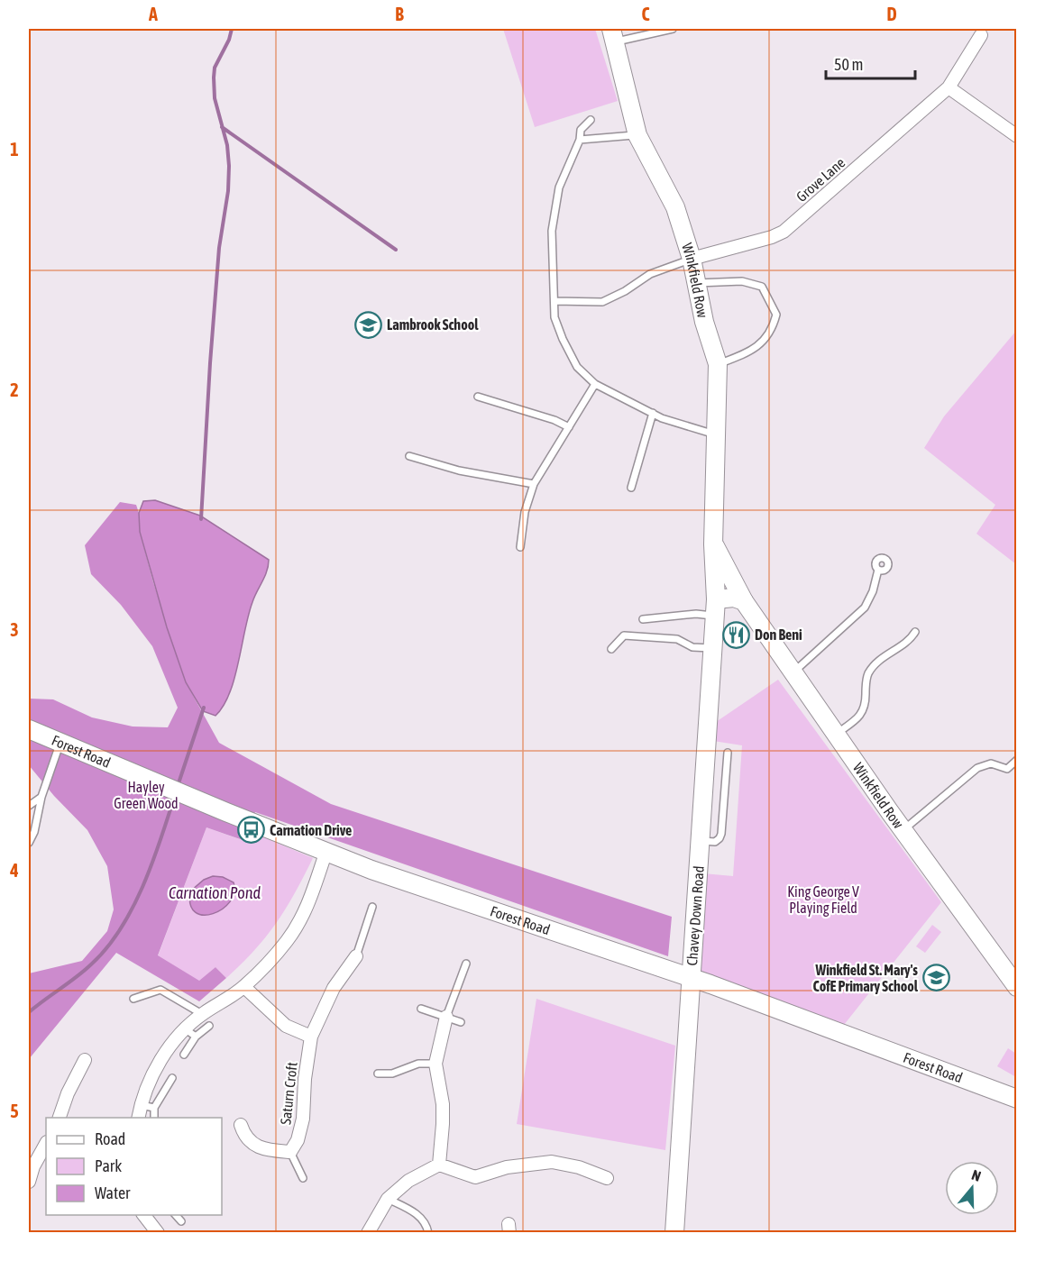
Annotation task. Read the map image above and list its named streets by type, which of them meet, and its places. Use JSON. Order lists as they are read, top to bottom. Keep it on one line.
{"streets":{"main road":["Winkfield Row","Forest Road","Chavey Down Road"],"street":["Grove Lane","Saturn Croft"]},"crossings":[["Grove Lane","Winkfield Row"],["Winkfield Row","Chavey Down Road"],["Forest Road","Chavey Down Road"]],"water":["Carnation Pond"],"parks":["Hayley Green Wood","King George V Playing Field"],"places":{"school or university":["Lambrook School","Winkfield St. Mary's CofE Primary School"],"restaurant":["Don Beni"],"bus stop":["Carnation Drive"]},"legend":["Road","Park","Water"],"scale_bar":"50 m","north":"top","grid":{"columns":["A","B","C","D"],"rows":["1","2","3","4","5"]}}
